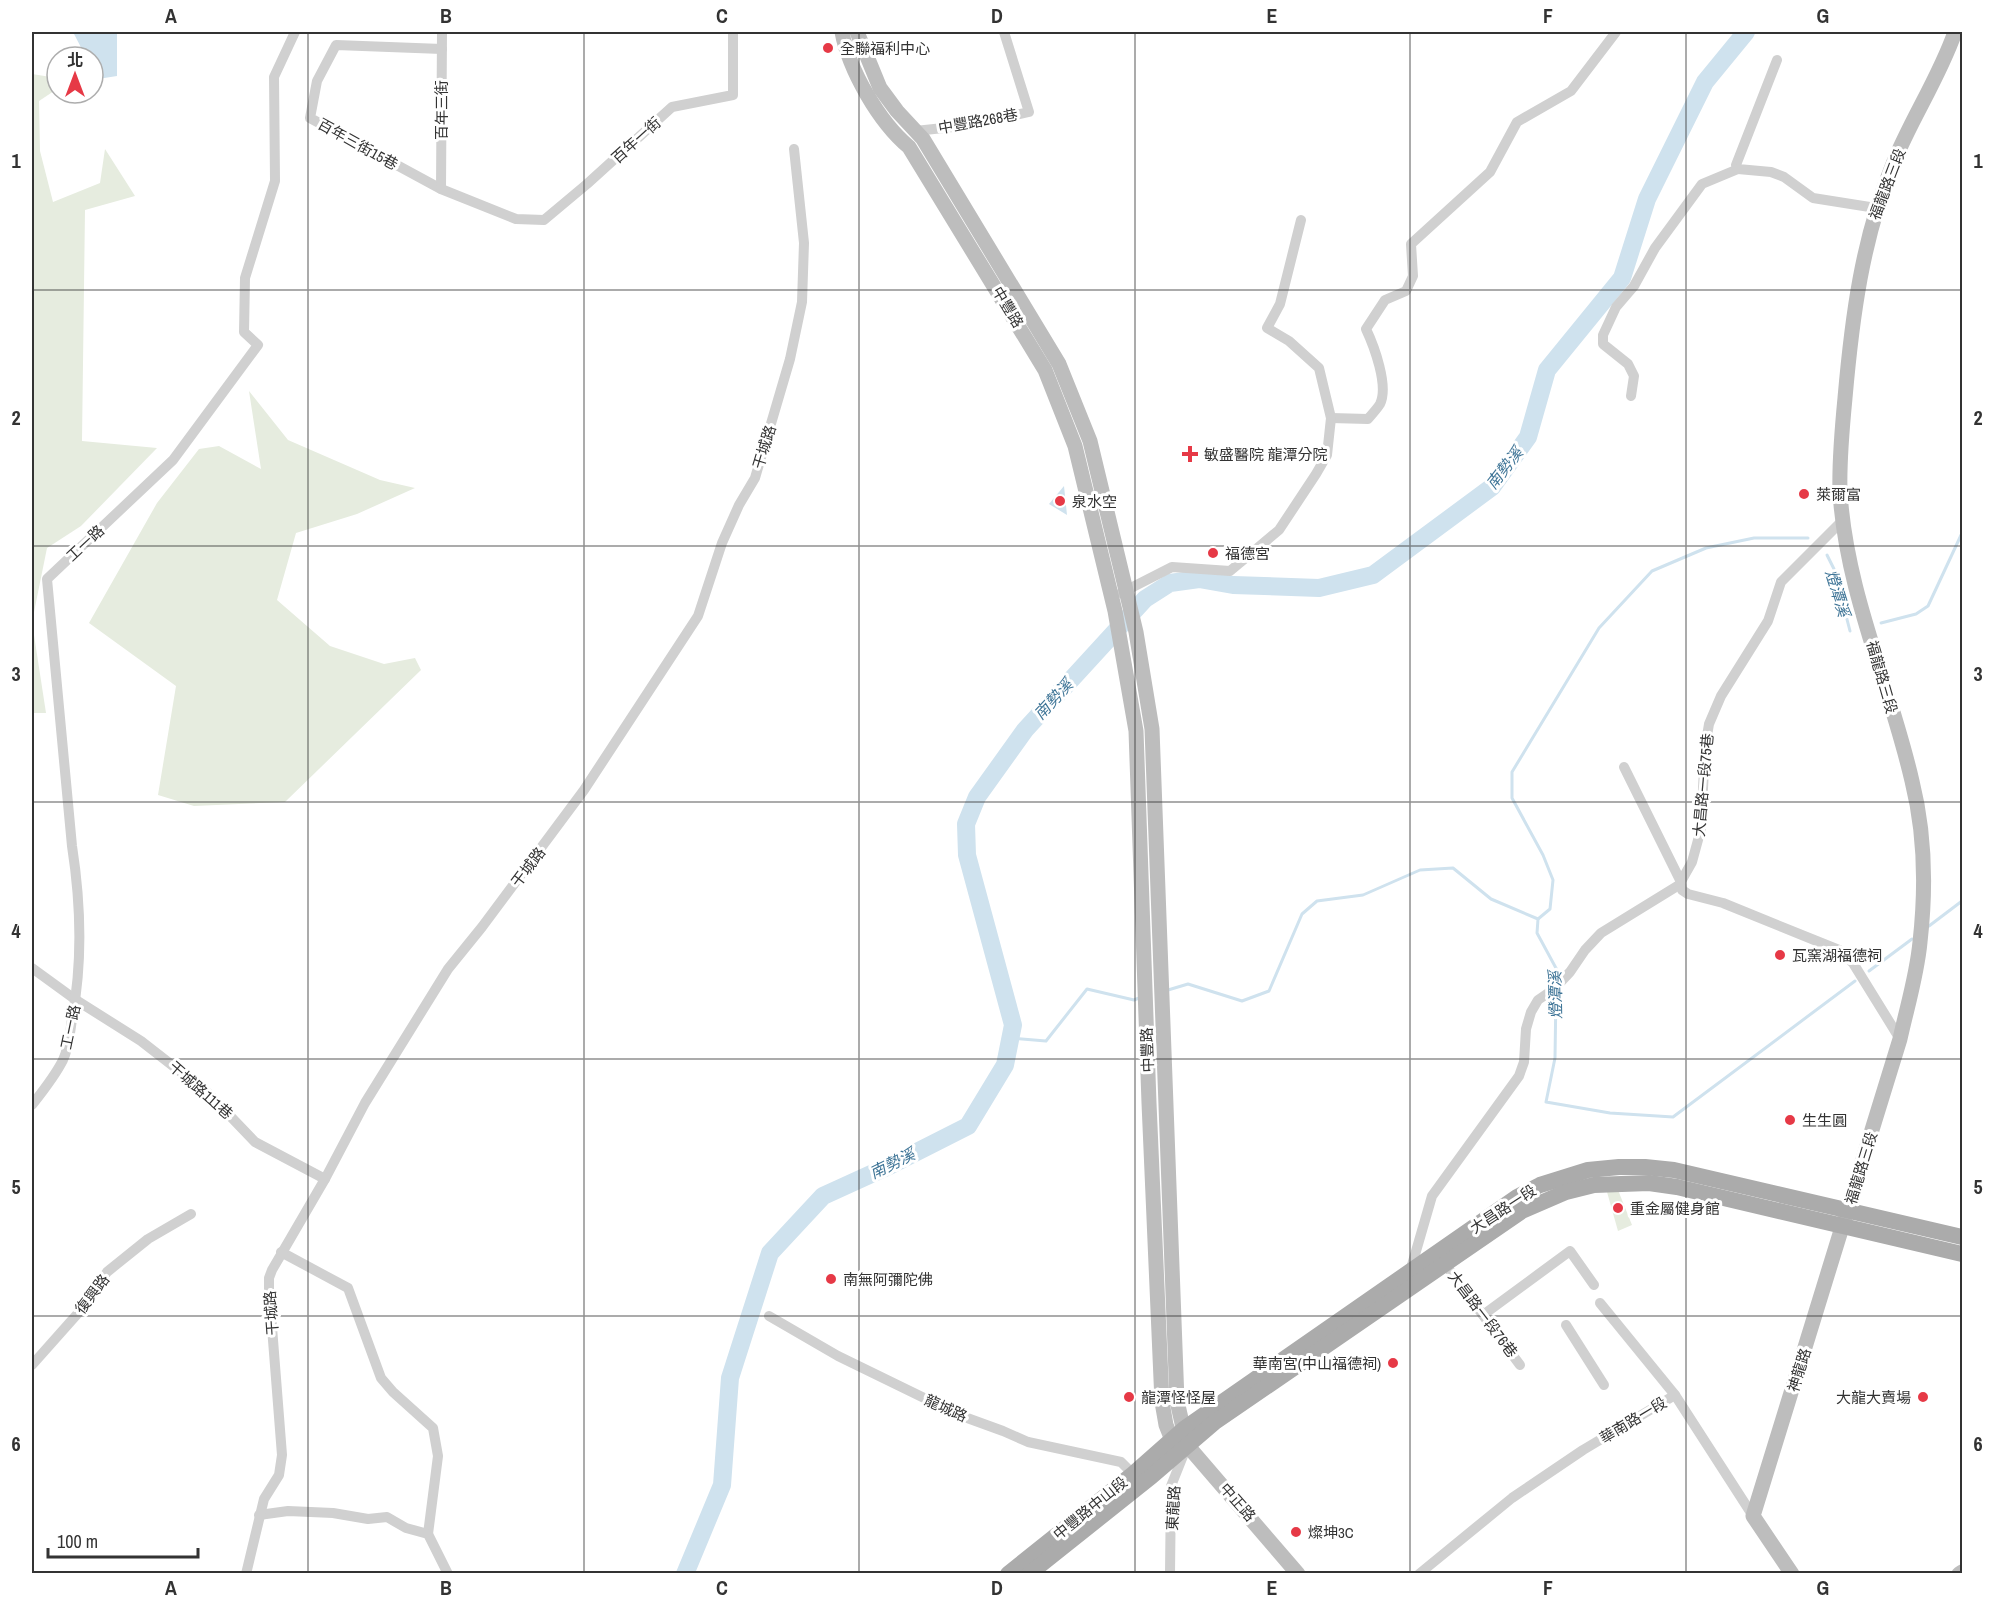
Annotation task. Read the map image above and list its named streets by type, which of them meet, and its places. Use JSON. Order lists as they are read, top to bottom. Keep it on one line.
{"streets":{"main road":["福龍路三段","中豐路","大昌路一段","神龍路","華南路一段","中正路","中豐路中山段"],"street":["百年三街","中豐路268巷","百年一街","百年三街15巷","干城路","工一路","大昌路一段75巷","干城路111巷","復興路","大昌路一段76巷","龍城路","東龍路"]},"crossings":[["百年三街","百年一街"],["百年三街","百年三街15巷"],["中豐路268巷","中豐路"],["百年一街","百年三街15巷"],["福龍路三段","大昌路一段75巷"],["福龍路三段","大昌路一段"],["福龍路三段","神龍路"],["中豐路","大昌路一段"],["中豐路","中正路"],["中豐路","中豐路中山段"],["中豐路","東龍路"],["干城路","干城路111巷"],["工一路","干城路111巷"],["大昌路一段","大昌路一段76巷"],["大昌路一段","神龍路"],["大昌路一段","中正路"],["大昌路一段","中豐路中山段"],["大昌路一段","東龍路"],["神龍路","華南路一段"],["龍城路","中豐路中山段"],["中正路","中豐路中山段"],["中正路","東龍路"],["中豐路中山段","東龍路"]],"water":["南勢溪","燈潭溪"],"places":{"other":["全聯福利中心","萊爾富","泉水空","福德宮","瓦窯湖福德祠","生生圓","重金屬健身館","南無阿彌陀佛","華南宮(中山福德祠)","龍潭怪怪屋","大龍大賣場","燦坤3C"],"health":["敏盛醫院 龍潭分院"]},"scale_bar":"100 m","north":"top","grid":{"columns":["A","B","C","D","E","F","G"],"rows":["1","2","3","4","5","6"]}}
